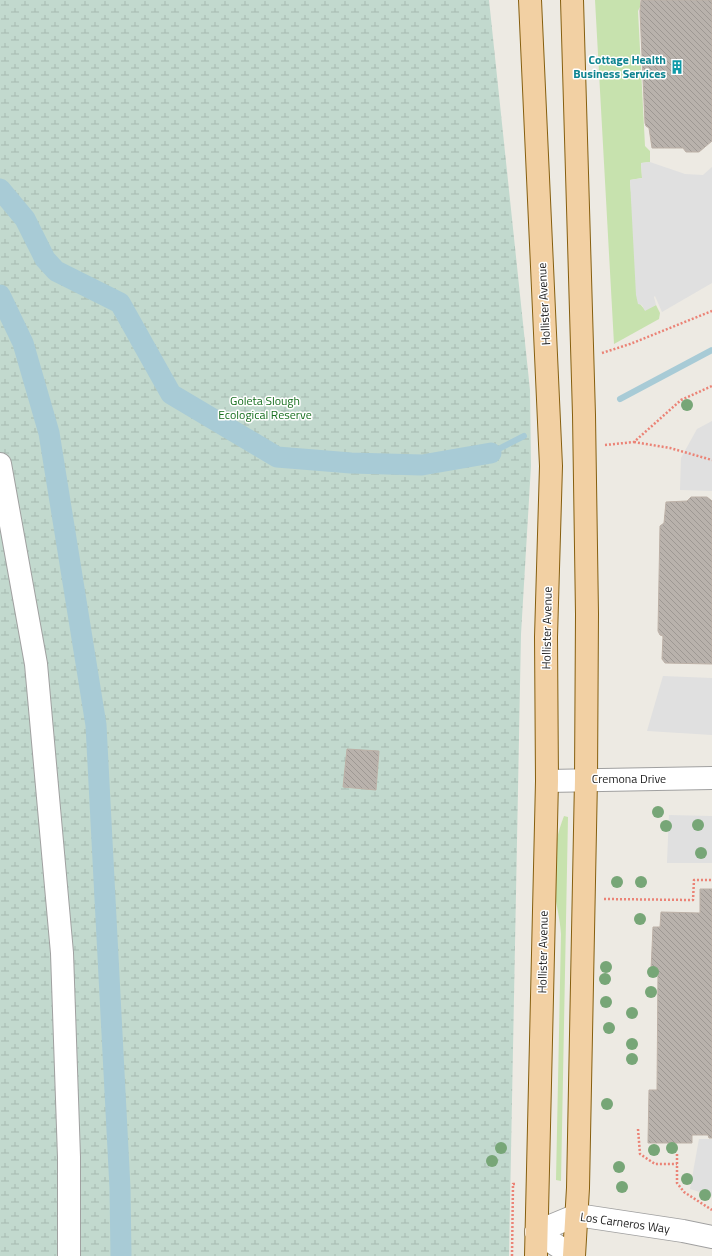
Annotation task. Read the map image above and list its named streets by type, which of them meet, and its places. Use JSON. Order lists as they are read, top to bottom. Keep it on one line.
{"streets":{"main road":["Hollister Avenue"],"street":["Cremona Drive","Los Carneros Way"]},"crossings":[["Hollister Avenue","Cremona Drive"],["Hollister Avenue","Los Carneros Way"]],"parks":["Goleta Slough Ecological Reserve"],"places":{"building":["Cottage Health Business Services"]}}
